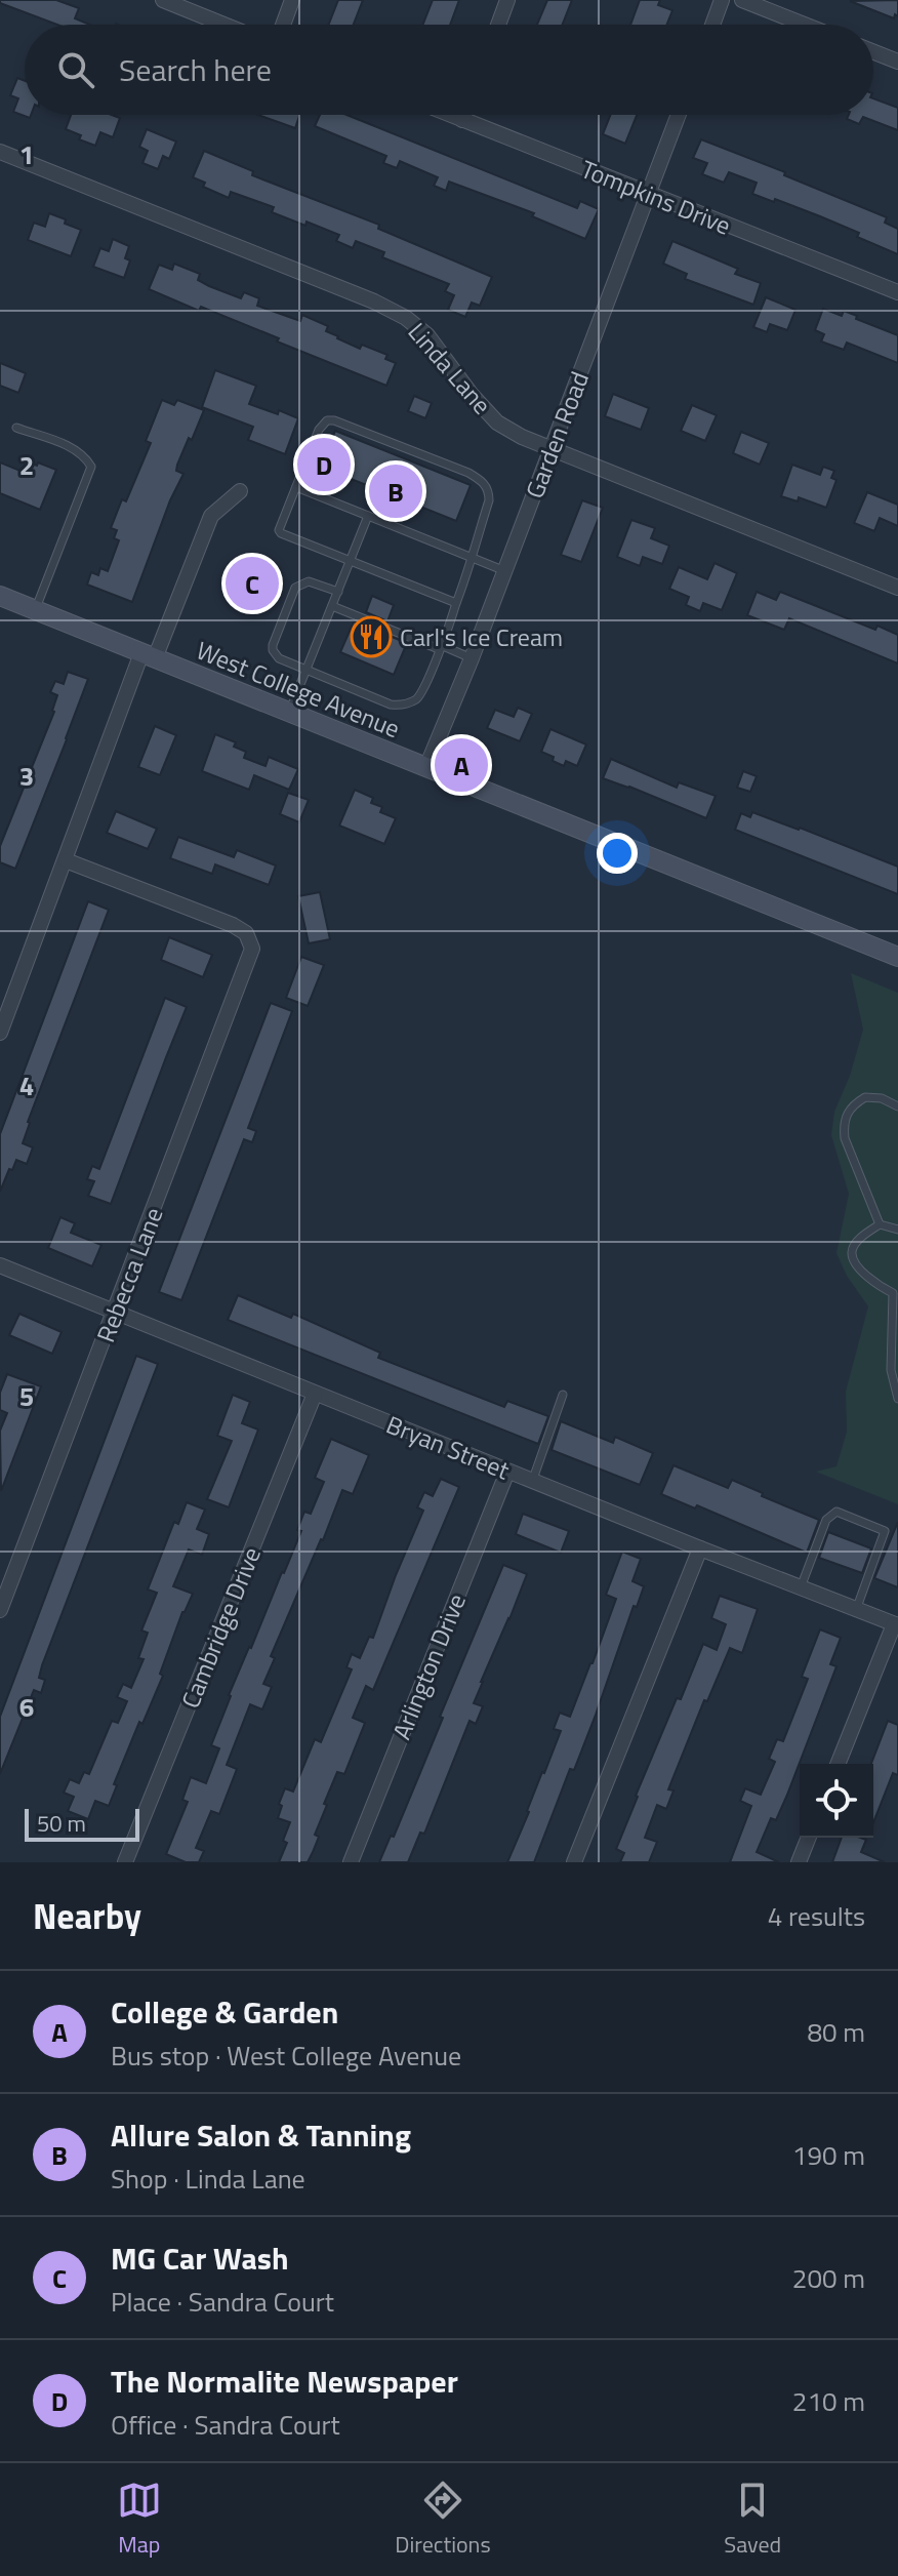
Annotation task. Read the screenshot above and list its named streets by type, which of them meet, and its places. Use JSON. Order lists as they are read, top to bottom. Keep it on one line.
{"streets":{"main road":["West College Avenue"],"street":["Tompkins Drive","Linda Lane","Garden Road","Rebecca Lane","Bryan Street","Cambridge Drive","Arlington Drive"]},"crossings":[["Tompkins Drive","Garden Road"],["Linda Lane","Garden Road"],["Garden Road","West College Avenue"],["Rebecca Lane","Bryan Street"],["Bryan Street","Cambridge Drive"],["Bryan Street","Arlington Drive"]],"places":{"restaurant":["Carl's Ice Cream"]},"scale_bar":"50 m","page":{"search":"Search here","pins":["D","B","C","A"],"scale":"50 m","heading":["Nearby","4 results"],"list":[{"mark":"A","name":"College & Garden","note":"Bus stop · West College Avenue","value":"80 m"},{"mark":"B","name":"Allure Salon & Tanning","note":"Shop · Linda Lane","value":"190 m"},{"mark":"C","name":"MG Car Wash","note":"Place · Sandra Court","value":"200 m"},{"mark":"D","name":"The Normalite Newspaper","note":"Office · Sandra Court","value":"210 m"}],"nav":["Map","Directions","Saved"]},"grid":{"rows":["1","2","3","4","5","6"]}}
